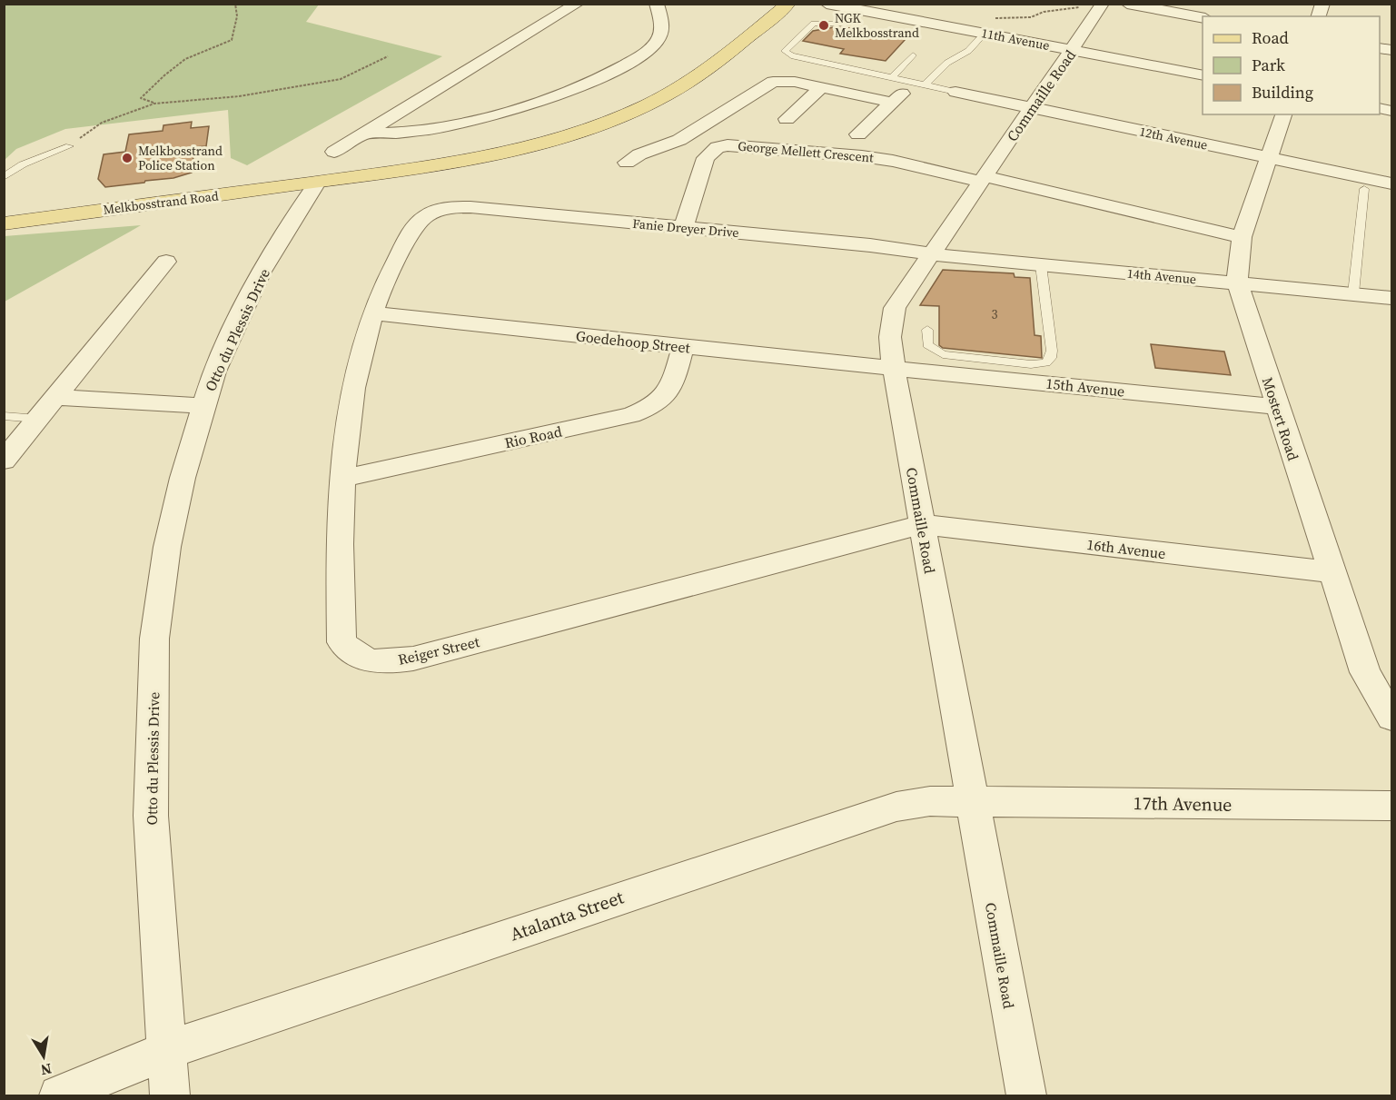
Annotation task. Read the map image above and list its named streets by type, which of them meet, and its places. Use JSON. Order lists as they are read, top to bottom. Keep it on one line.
{"streets":{"main road":["Melkbosstrand Road"],"street":["11th Avenue","Commaille Road","12th Avenue","George Mellett Crescent","Fanie Dreyer Drive","14th Avenue","Otto du Plessis Drive","Goedehoop Street","15th Avenue","Mostert Road","Rio Road","16th Avenue","Reiger Street","17th Avenue","Atalanta Street"]},"crossings":[["11th Avenue","Commaille Road"],["Commaille Road","12th Avenue"],["Commaille Road","George Mellett Crescent"],["Commaille Road","Fanie Dreyer Drive"],["Commaille Road","14th Avenue"],["Commaille Road","Goedehoop Street"],["Commaille Road","15th Avenue"],["Commaille Road","16th Avenue"],["Commaille Road","Reiger Street"],["Commaille Road","17th Avenue"],["Commaille Road","Atalanta Street"],["12th Avenue","Mostert Road"],["George Mellett Crescent","Mostert Road"],["Melkbosstrand Road","Otto du Plessis Drive"],["Fanie Dreyer Drive","14th Avenue"],["Fanie Dreyer Drive","Reiger Street"],["14th Avenue","Mostert Road"],["Otto du Plessis Drive","Atalanta Street"],["Goedehoop Street","15th Avenue"],["Goedehoop Street","Rio Road"],["Goedehoop Street","Reiger Street"],["15th Avenue","Mostert Road"],["Mostert Road","16th Avenue"],["Rio Road","Reiger Street"],["16th Avenue","Reiger Street"],["17th Avenue","Atalanta Street"]],"places":["NGK Melkbosstrand","Melkbosstrand Police Station"],"house_numbers":["3"],"legend":["Road","Park","Building"],"north":"bottom"}
